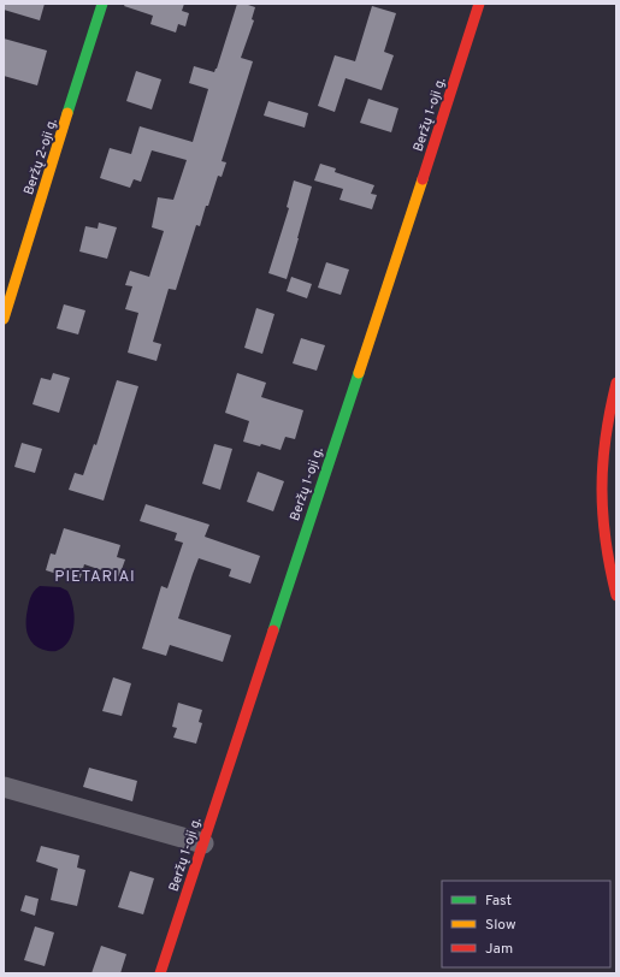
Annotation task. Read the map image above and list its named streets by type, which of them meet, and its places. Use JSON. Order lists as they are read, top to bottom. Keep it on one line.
{"streets":{"street":["Beržų 1-oji g.","Beržų 2-oji g."]},"districts":["PIETARIAI"],"legend":["Fast","Slow","Jam"]}
